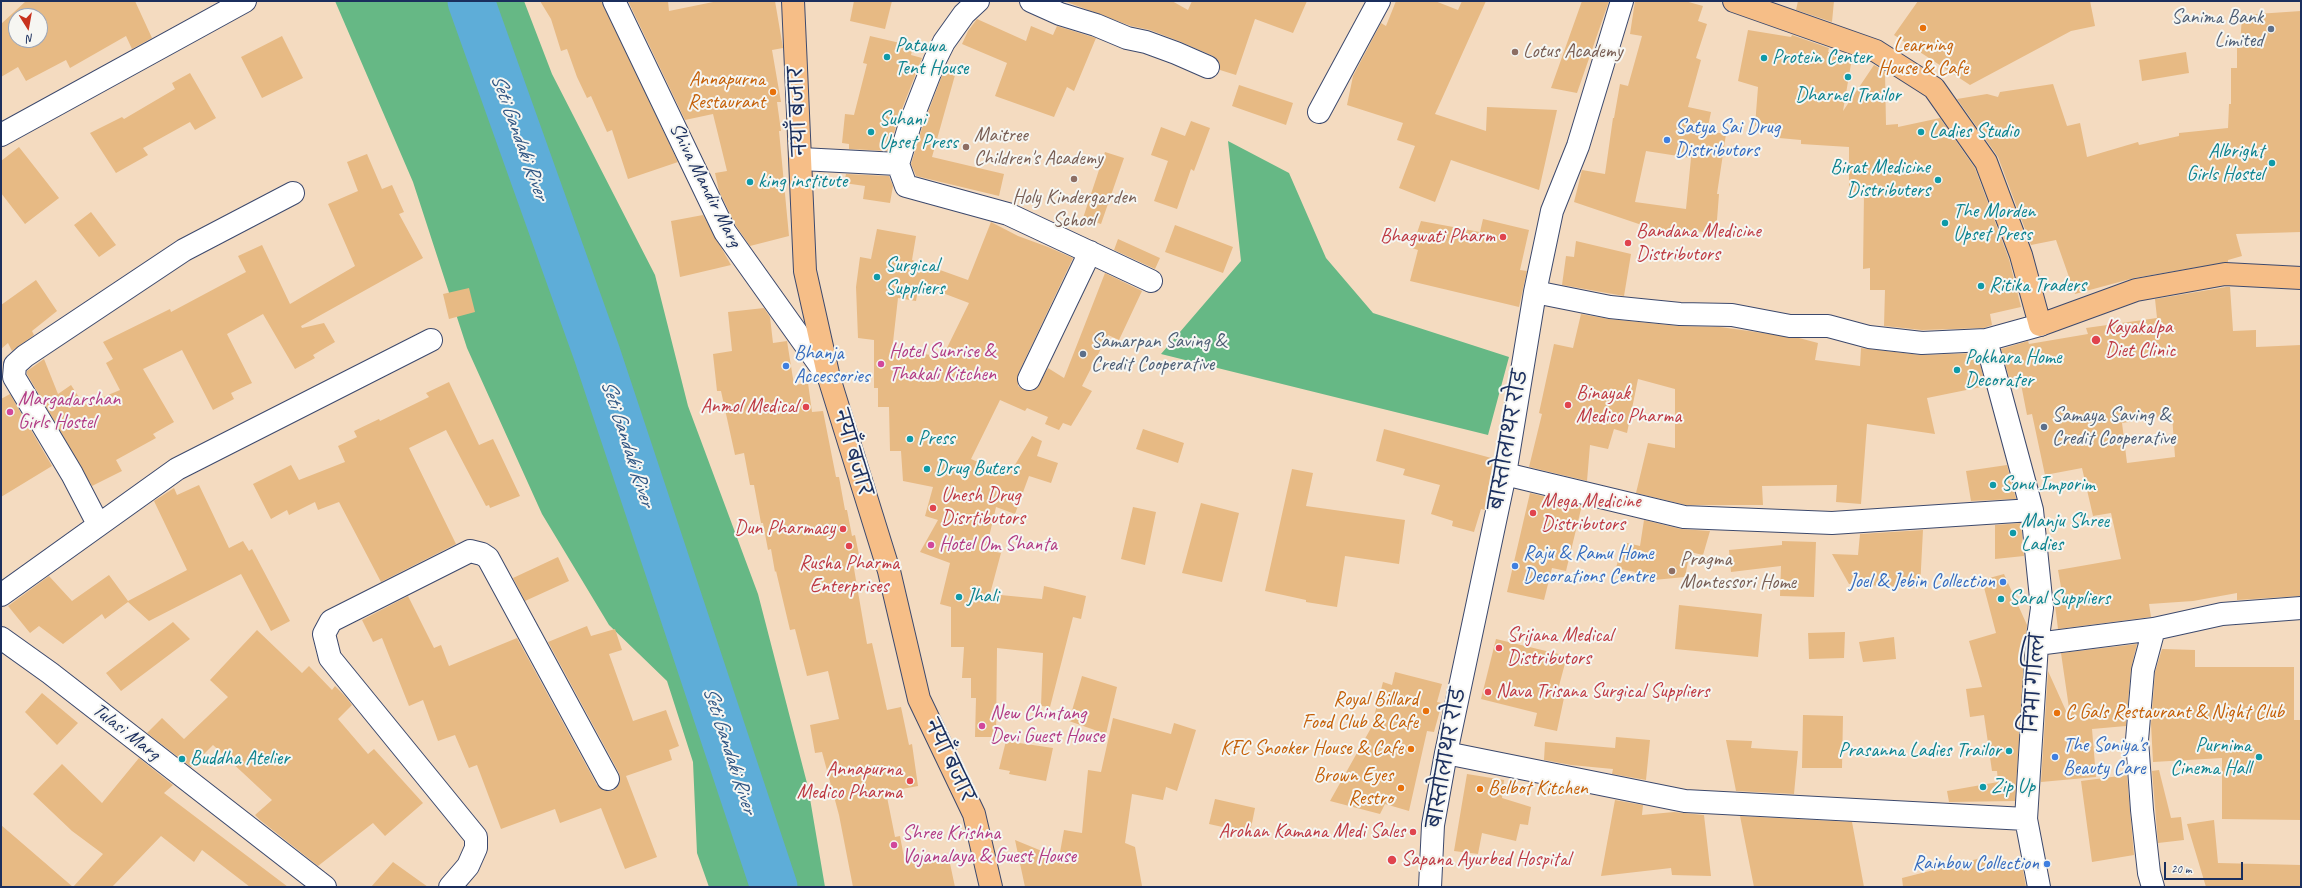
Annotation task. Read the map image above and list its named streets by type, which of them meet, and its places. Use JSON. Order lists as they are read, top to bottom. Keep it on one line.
{"streets":{"main road":["नयाँ बजार"],"street":["Shiva Mandir Marg","बास्तोलाथर रोड","निभा गल्लि","Tulasi Marg"]},"crossings":[["नयाँ बजार","Shiva Mandir Marg"]],"water":["Seti Gandaki River"],"places":["Learning House & Cafe","Sanima Bank Limited","Lotus Academy","Patawa Tent House","Protein Center","Dharnel Trailor","Annapurna Restaurant","Suhani Upset Press","Ladies Studio","Satya Sai Drug Distributors","Maitree Children's Academy","Albright Girls Hostel","Holy Kindergarden School","Birat Medicine Distributers","king institute","The Morden Upset Press","Bhagwati Pharm","Bandana Medicine Distributors","Surgical Suppliers","Ritika Traders","Kayakalpa Diet Clinic","Samarpan Saving & Credit Cooperative","Hotel Sunrise & Thakali Kitchen","Bhanja Accessories","Pokhara Home Decorater","Binayak Medico Pharma","Anmol Medical","Margadarshan Girls Hostel","Samaya Saving & Credit Cooperative","Press","Drug Buters","Sonu Imporim","Unesh Drug Disrtibutors","Mega Medicine Distributors","Dun Pharmacy","Manju Shree Ladies","Hotel Om Shanta","Rusha Pharma Enterprises","Raju & Ramu Home Decorations Centre","Pragma Montessori Home","Joel & Jebin Collection","Jhali","Saral Suppliers","Srijana Medical Distributors","Nava Trisana Surgical Suppliers","Royal Billard Food Club & Cafe","C Gals Restaurant & Night Club","New Chintang Devi Guest House","KFC Snooker House & Cafe","Prasanna Ladies Trailor","The Soniya's Beauty Care","Purnima Cinema Hall","Buddha Atelier","Annapurna Medico Pharma","Zip Up","Brown Eyes Restro","Belbot Kitchen","Arohan Kamana Medi Sales","Shree Krishna Vojanalaya & Guest House","Sapana Ayurbed Hospital","Rainbow Collection"],"scale_bar":"20 m","north":"bottom"}
